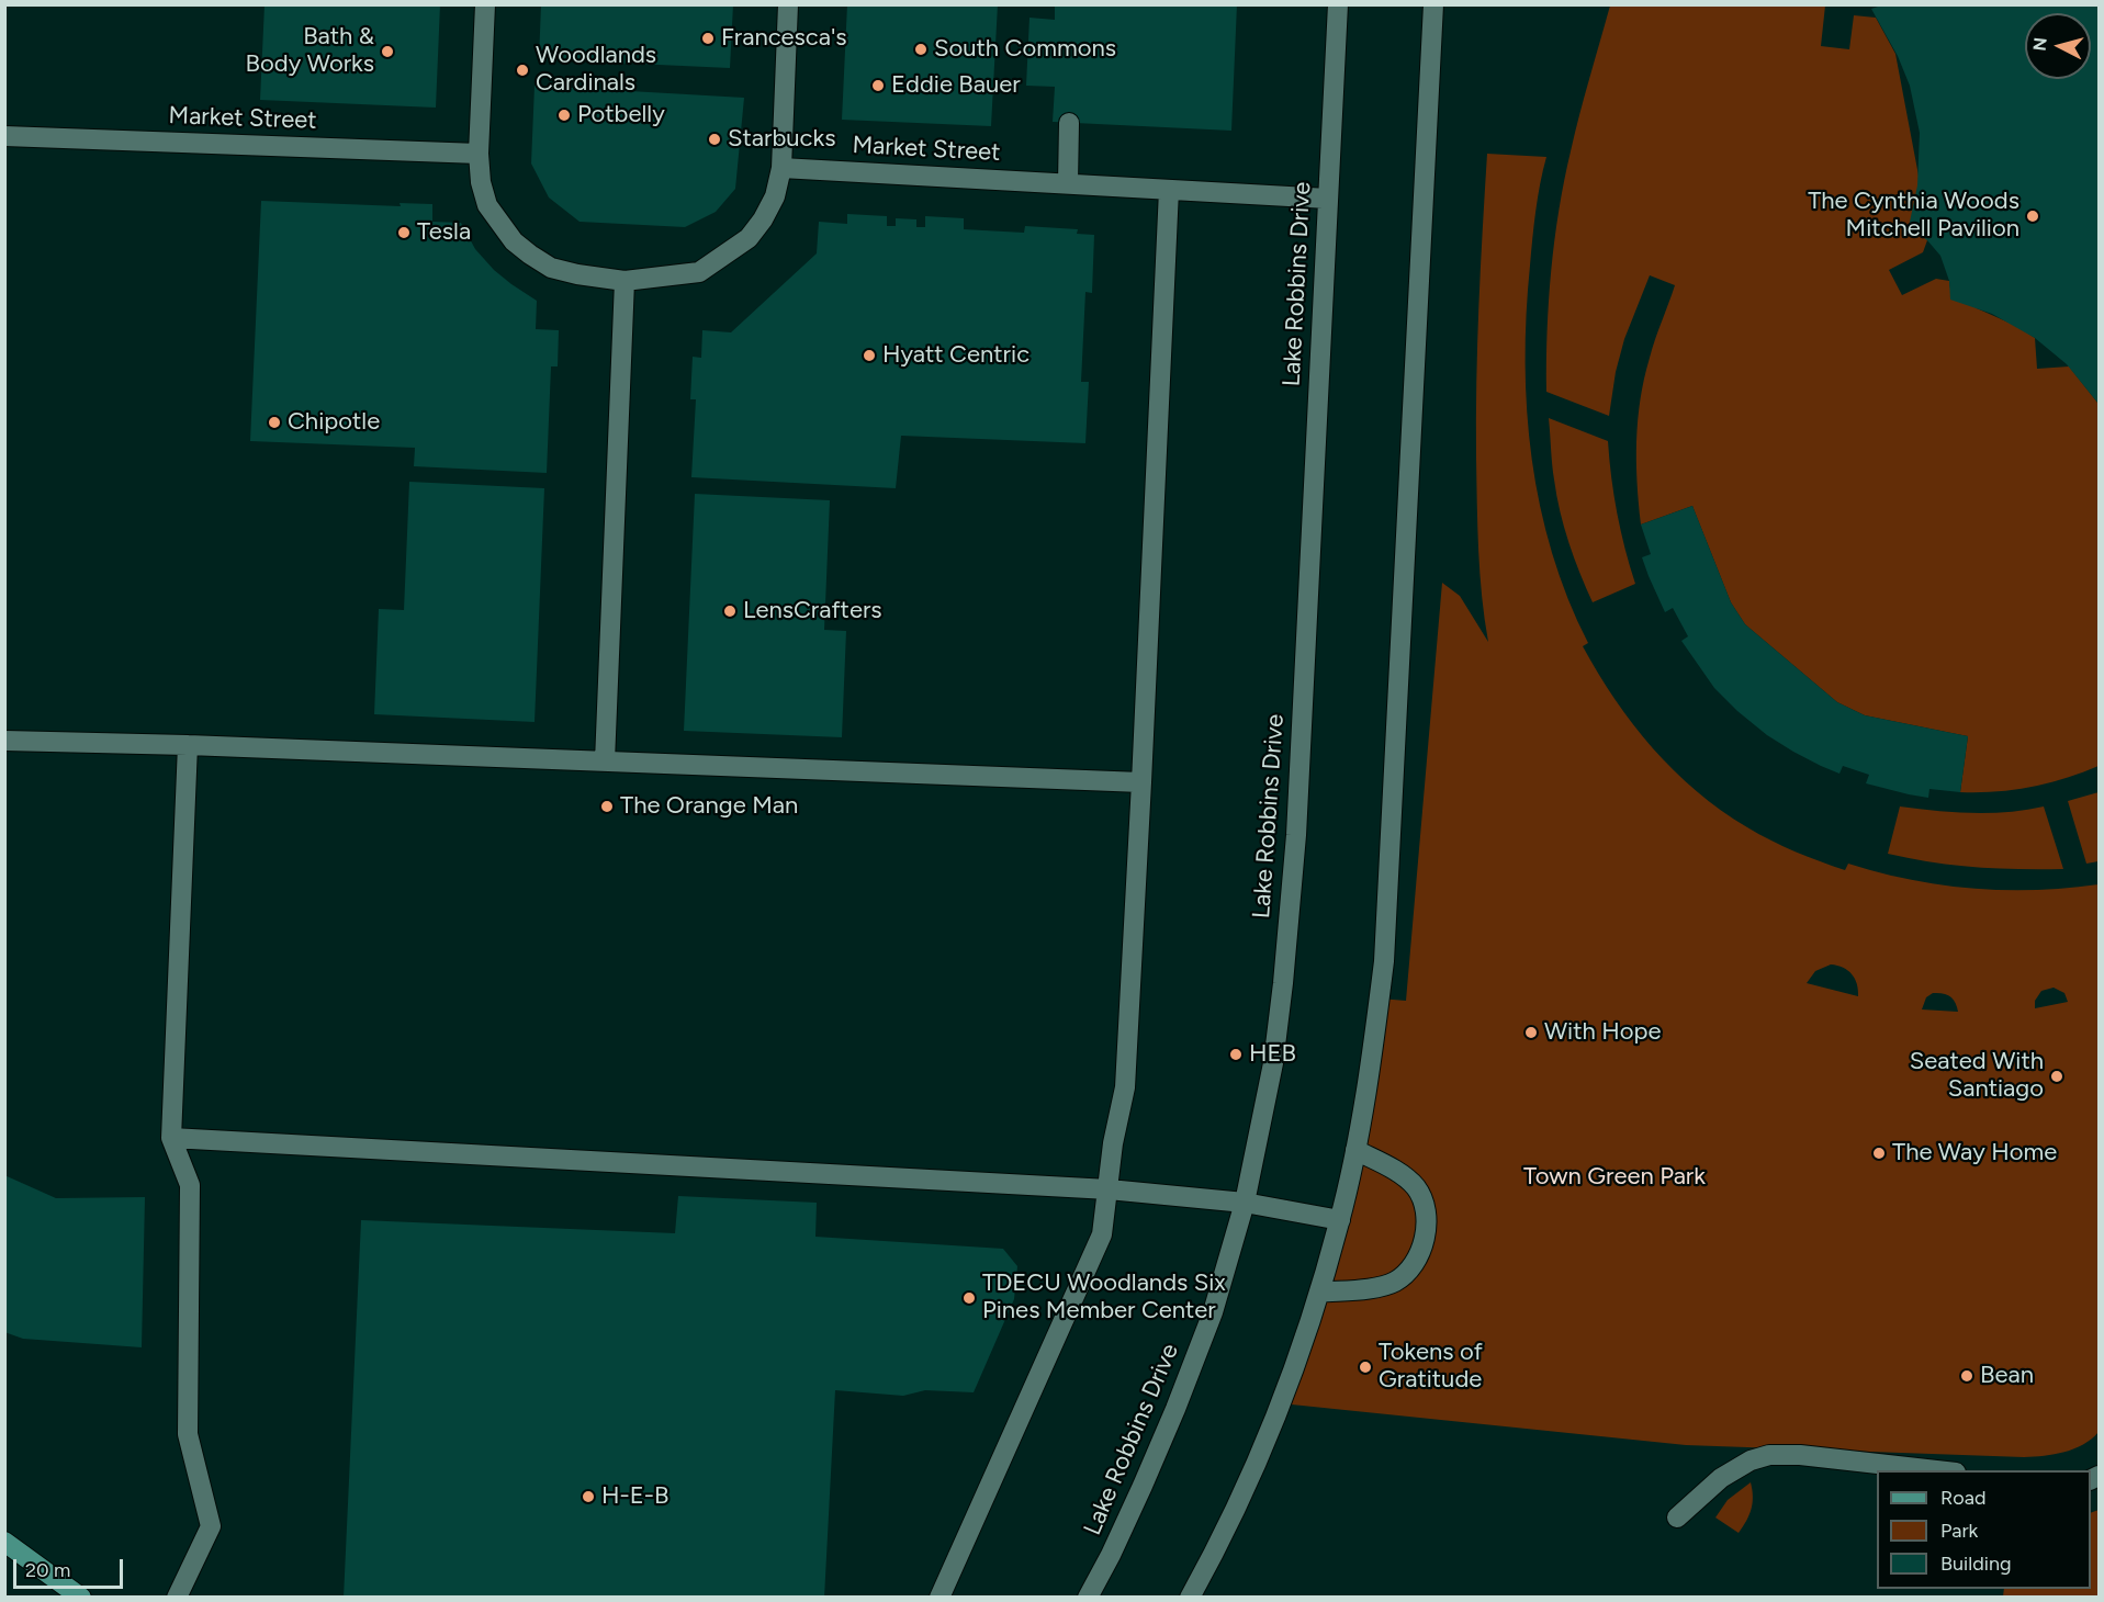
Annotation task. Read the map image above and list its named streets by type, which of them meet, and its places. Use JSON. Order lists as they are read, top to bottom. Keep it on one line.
{"streets":{"street":["Market Street","Lake Robbins Drive"]},"crossings":[["Market Street","Lake Robbins Drive"]],"parks":["Town Green Park"],"places":["Francesca's","South Commons","Bath & Body Works","Woodlands Cardinals","Eddie Bauer","Potbelly","Starbucks","The Cynthia Woods Mitchell Pavilion","Tesla","Hyatt Centric","Chipotle","LensCrafters","The Orange Man","With Hope","HEB","Seated With Santiago","The Way Home","TDECU Woodlands Six Pines Member Center","Tokens of Gratitude","Bean","H-E-B"],"legend":["Road","Park","Building"],"scale_bar":"20 m","north":"left"}
